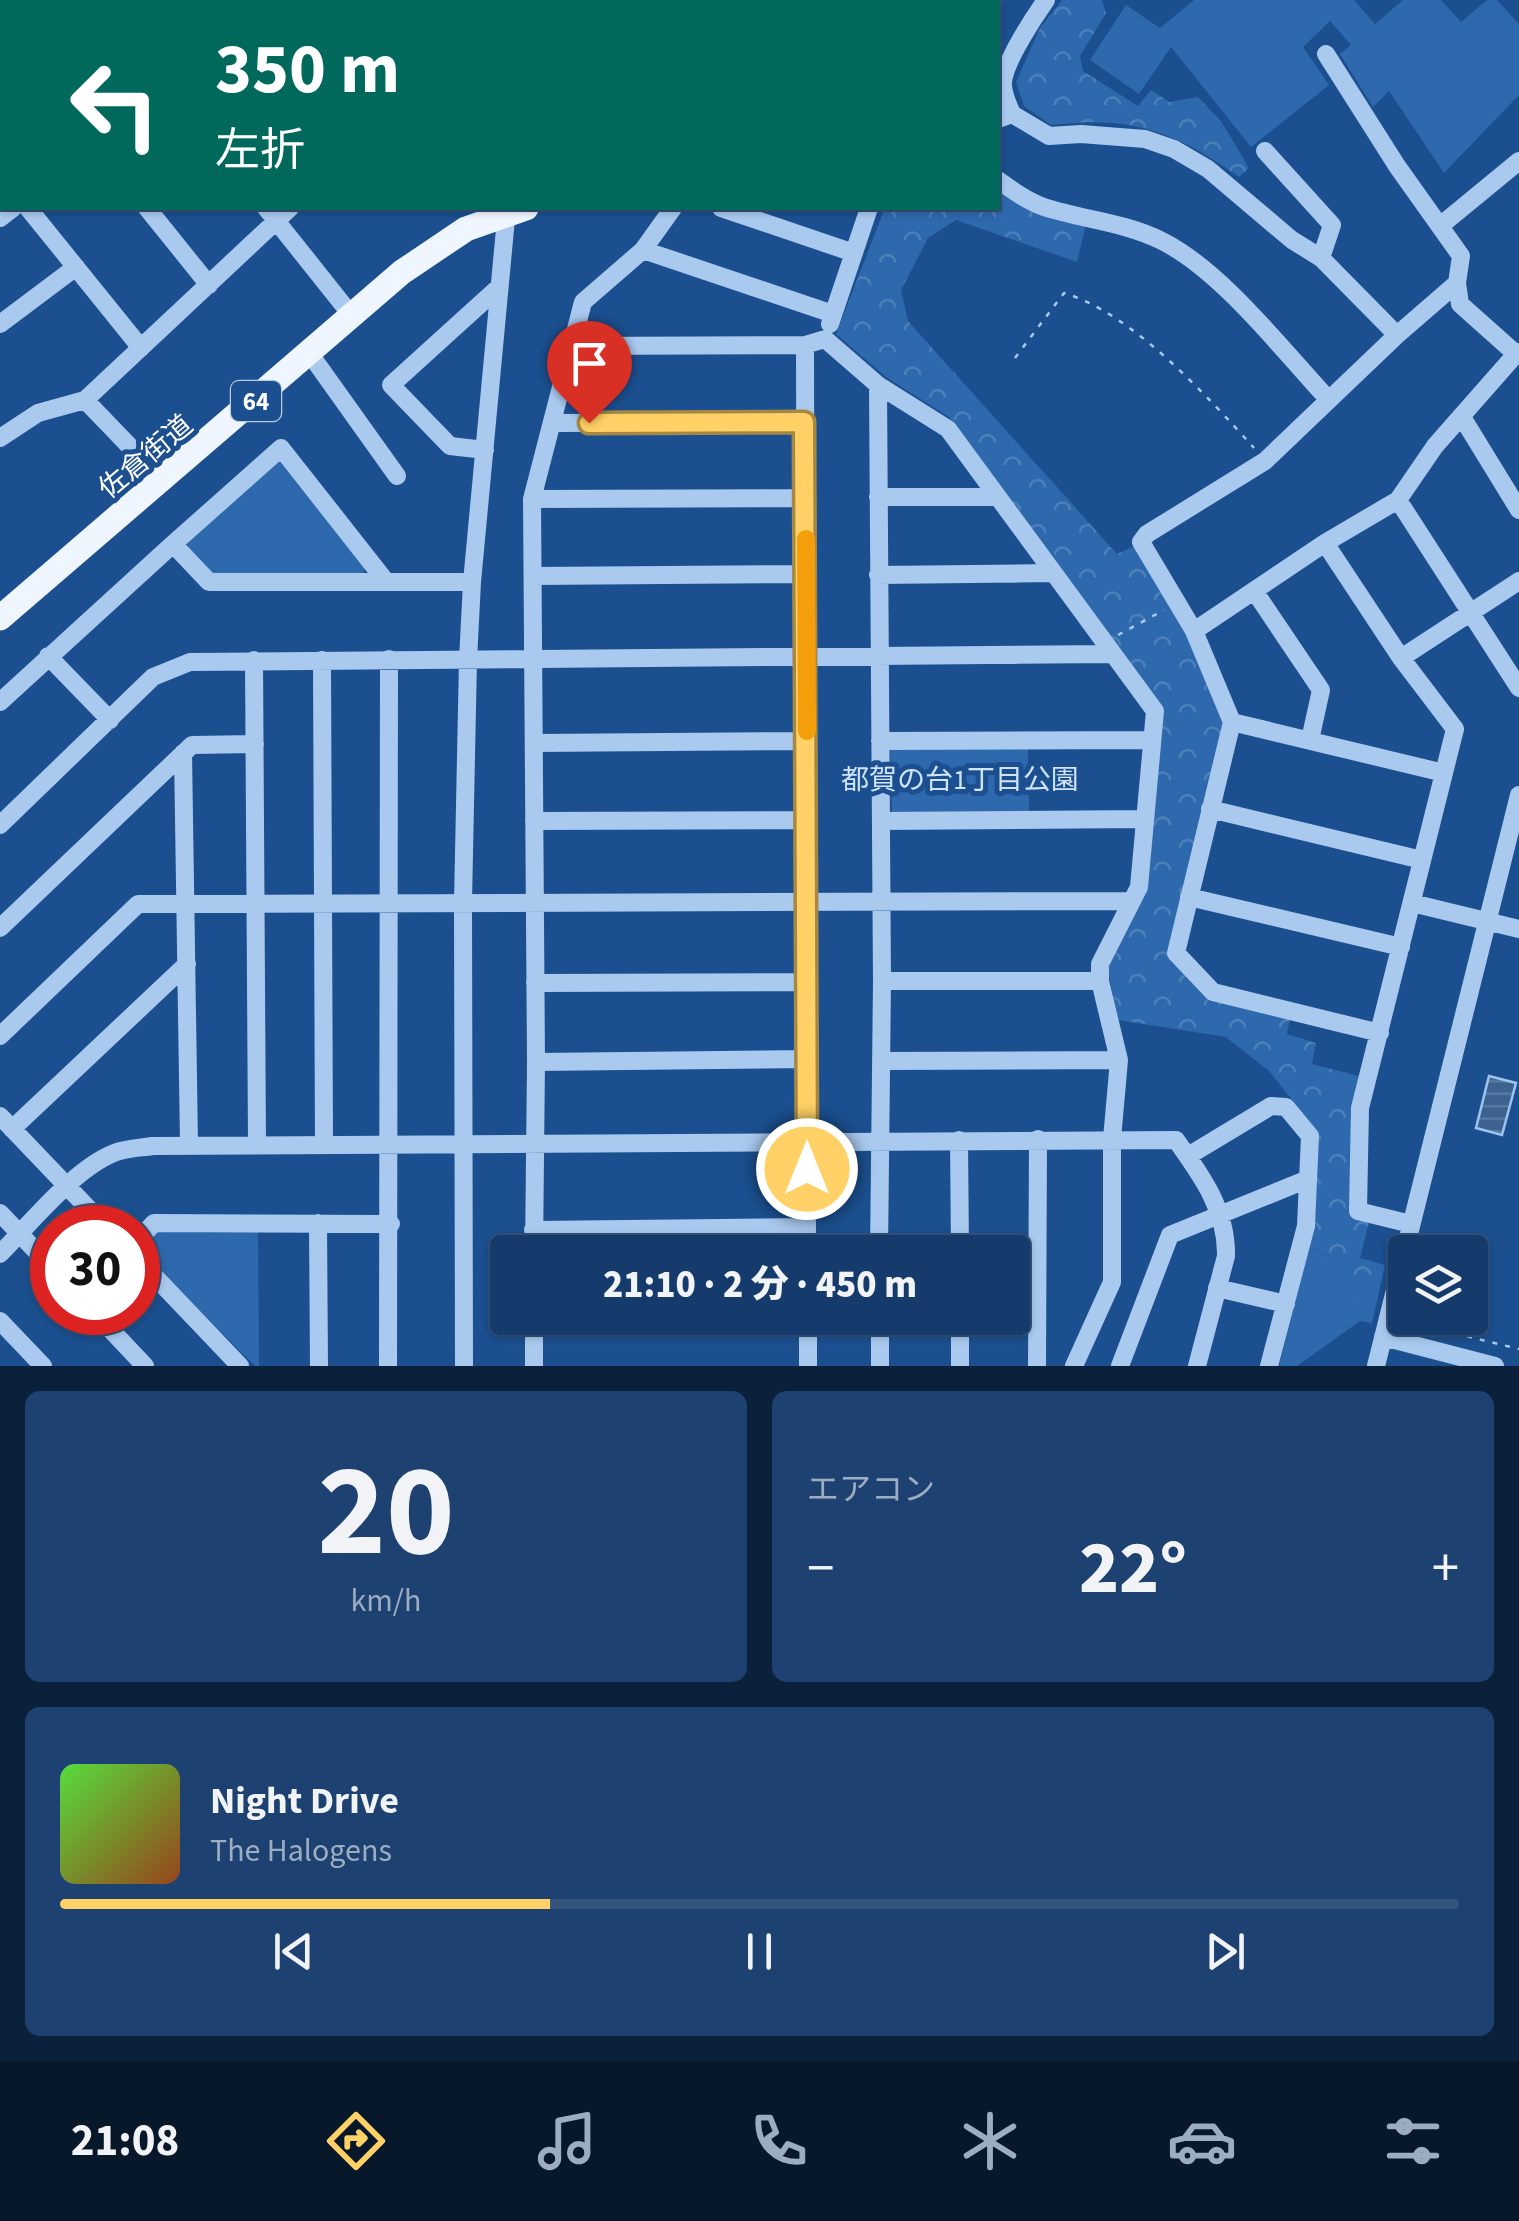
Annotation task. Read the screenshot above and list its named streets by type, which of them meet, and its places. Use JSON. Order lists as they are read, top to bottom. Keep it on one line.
{"streets":{"main road":["64","佐倉街道"]},"parks":["都賀の台1丁目公園"],"page":{"turn":["350 m","左折"],"limit":"30","trip":"21:10 · 2 分 · 450 m","tile":[["20","km/h"],"エアコン"],"heat":["−","22°","+"],"song":["Night Drive","The Halogens"],"tabs":"21:08"}}
